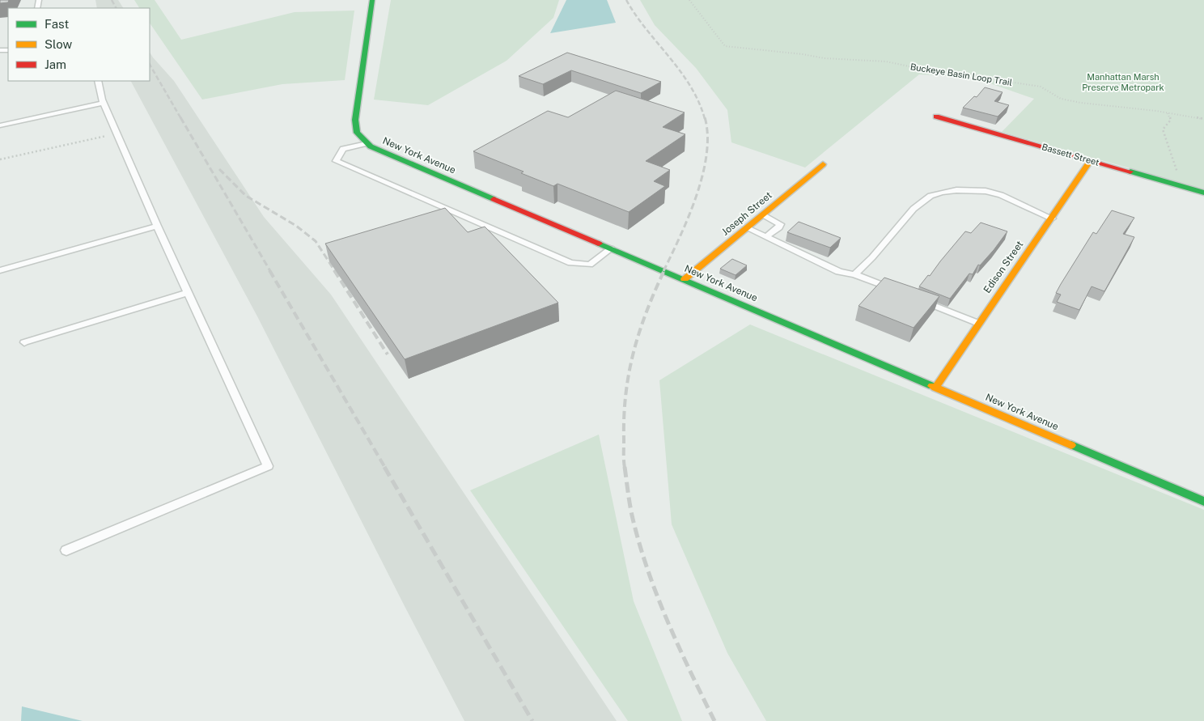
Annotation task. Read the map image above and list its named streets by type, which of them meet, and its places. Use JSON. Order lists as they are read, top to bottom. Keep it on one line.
{"streets":{"street":["Bassett Street","New York Avenue","Joseph Street","Edison Street"],"path":["Buckeye Basin Loop Trail"]},"crossings":[["Bassett Street","Edison Street"],["New York Avenue","Joseph Street"],["New York Avenue","Edison Street"]],"parks":["Manhattan Marsh Preserve Metropark"],"legend":["Fast","Slow","Jam"]}
